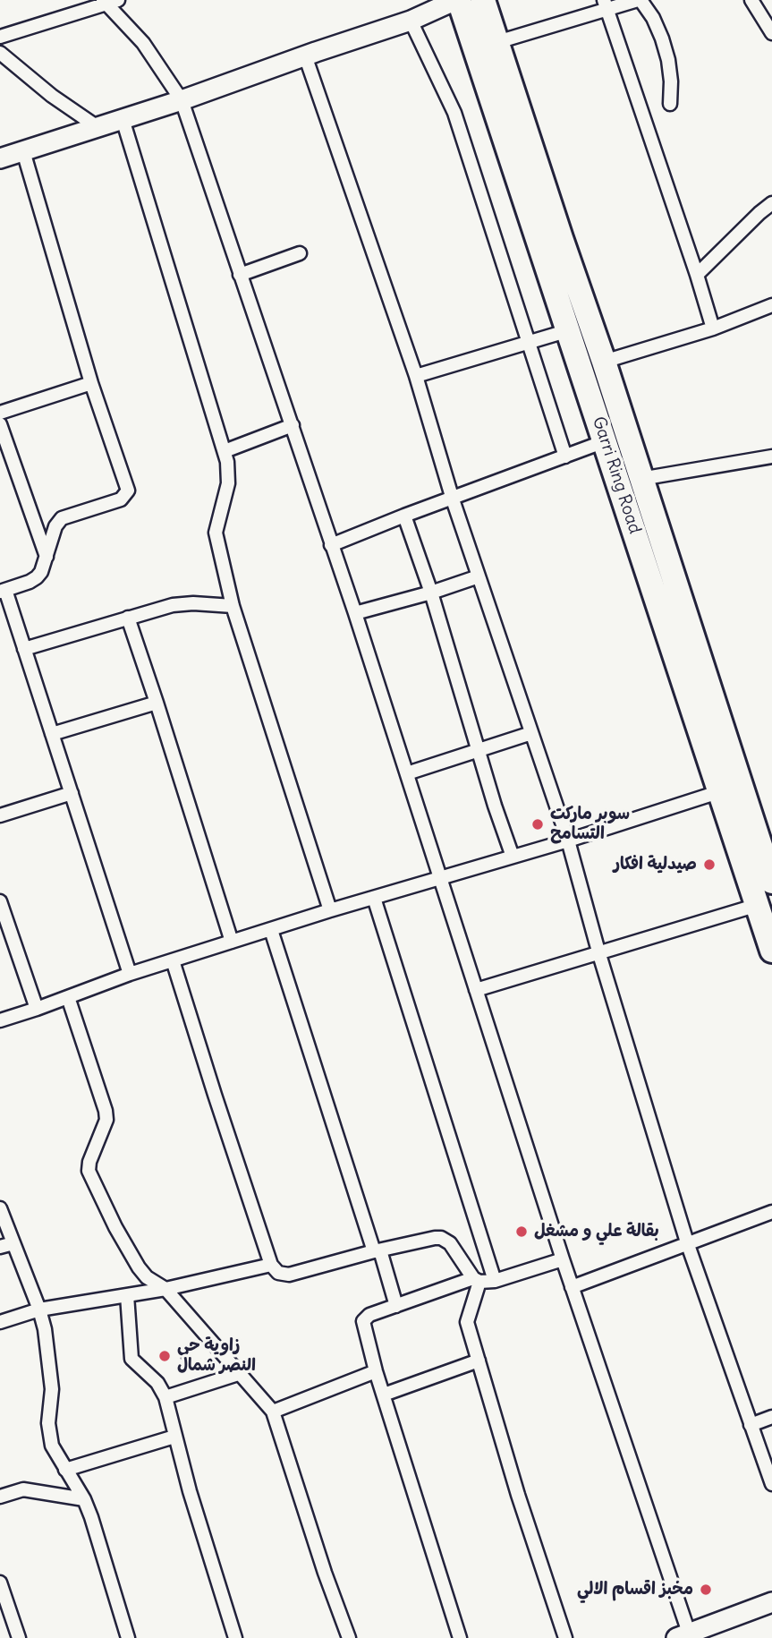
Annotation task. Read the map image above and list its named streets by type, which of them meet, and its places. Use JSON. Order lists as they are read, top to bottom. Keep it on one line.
{"streets":{"highway":["Garri Ring Road"]},"places":["سوبر ماركت التسامح","صيدلية افكار","بقالة علي و مشغل","زاوية حي النصر شمال","مخبز اقسام الالي"]}
